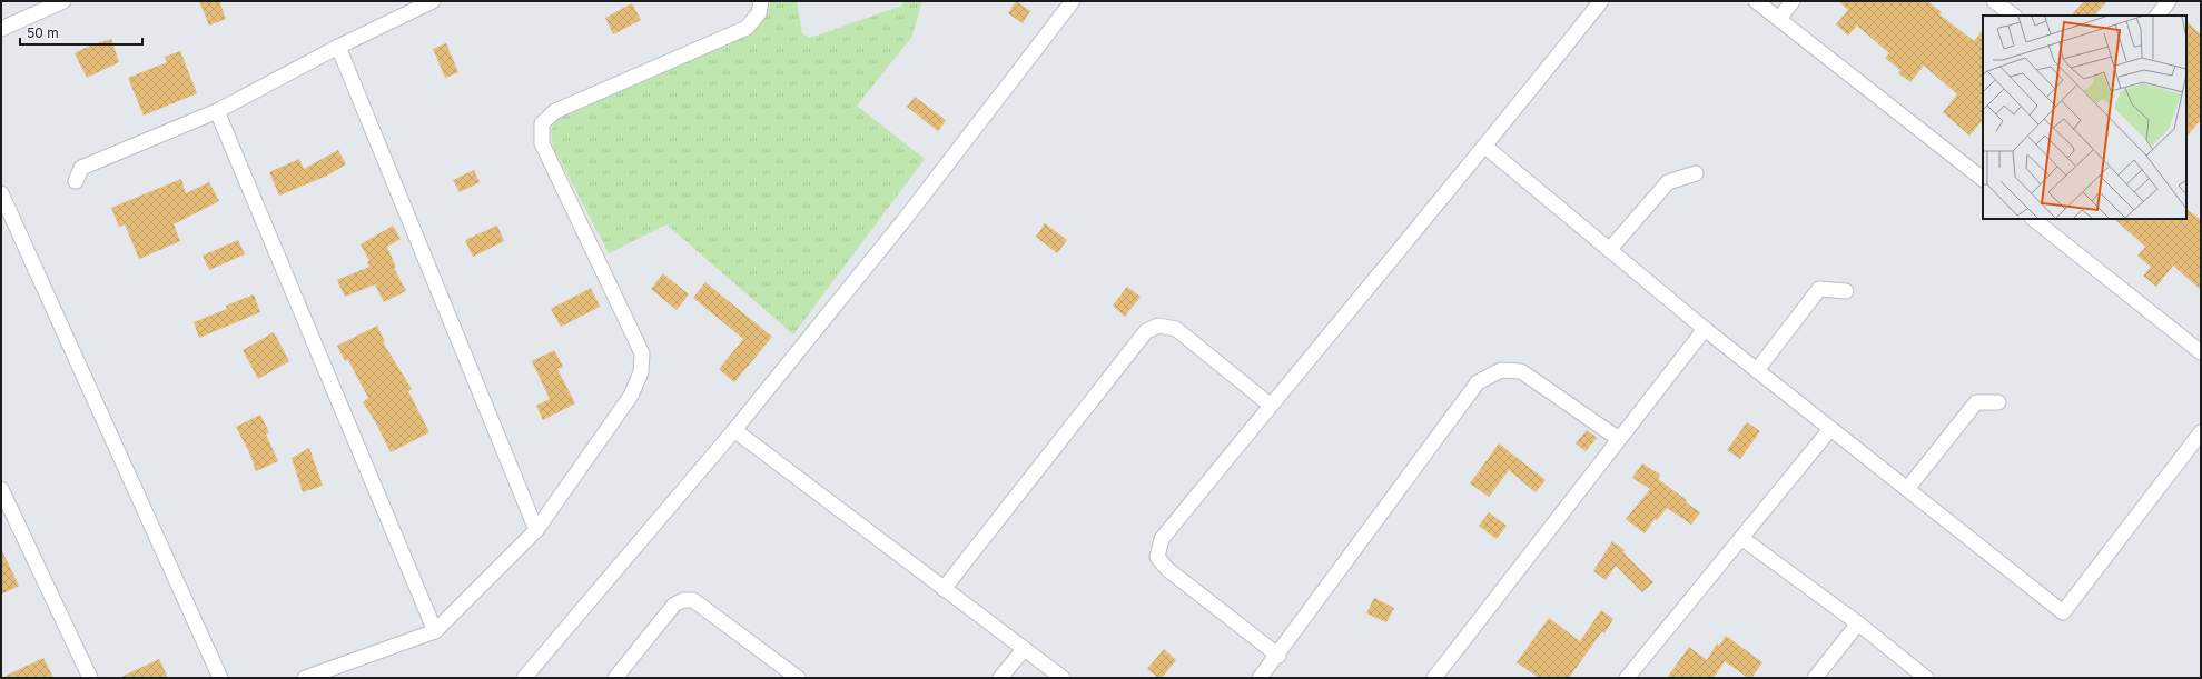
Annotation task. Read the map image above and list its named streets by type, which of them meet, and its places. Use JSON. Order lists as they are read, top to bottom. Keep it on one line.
{"scale_bar":"50 m"}
